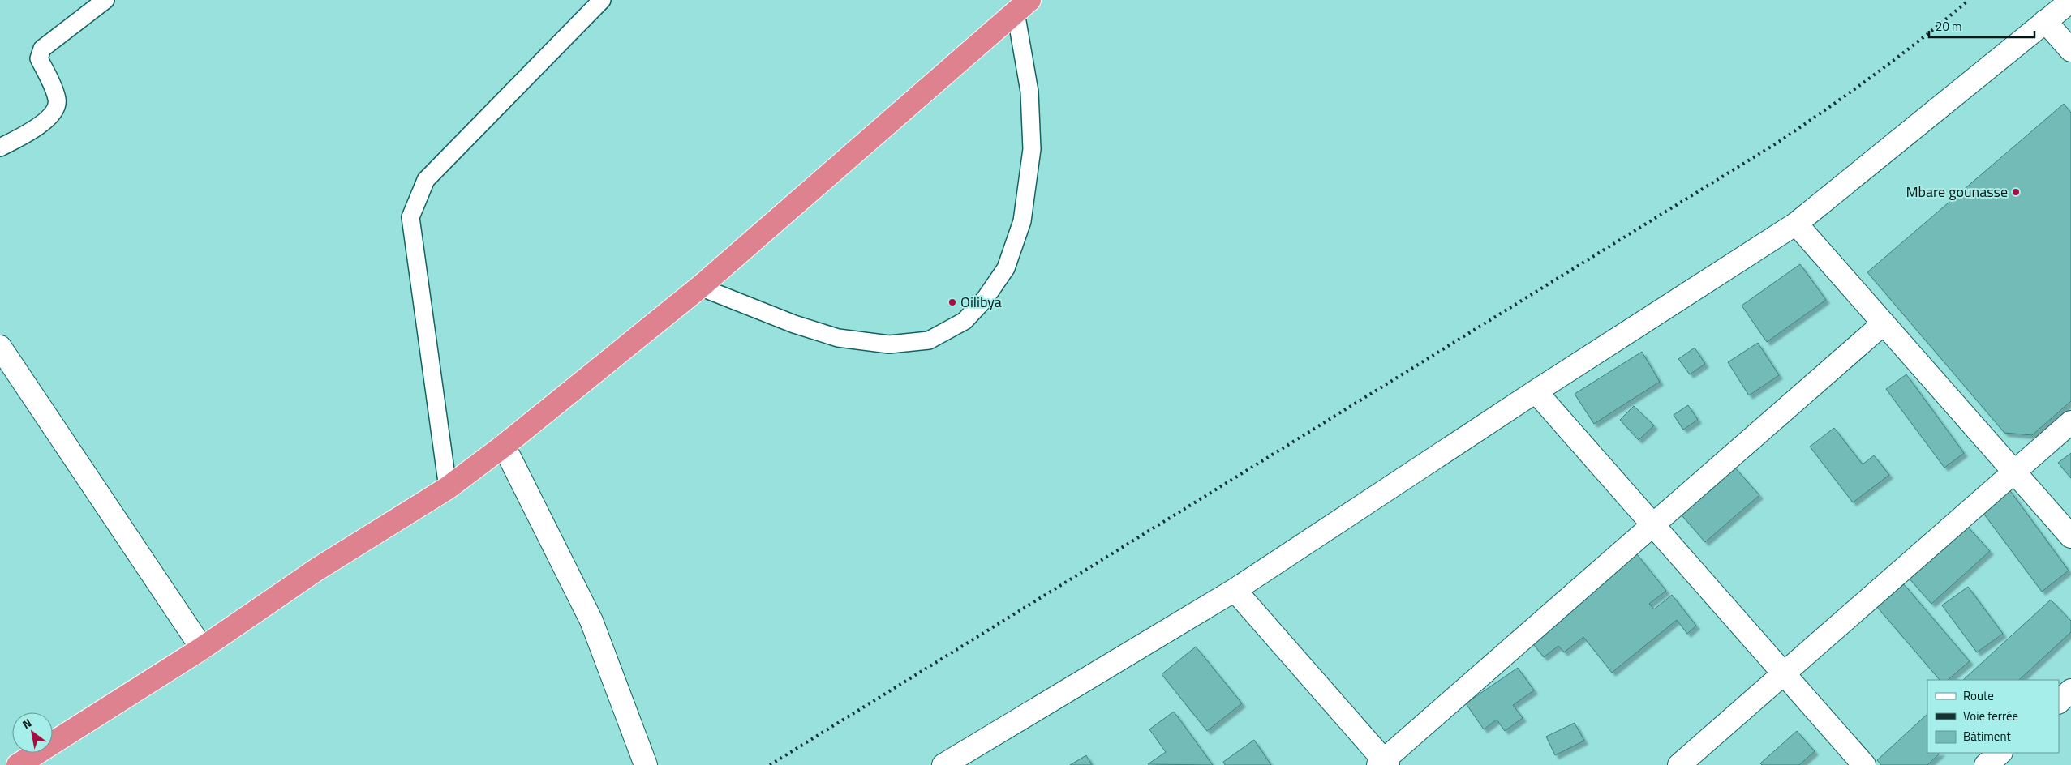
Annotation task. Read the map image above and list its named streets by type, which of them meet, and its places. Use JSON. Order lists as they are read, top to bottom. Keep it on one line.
{"places":["Mbare gounasse","Oilibya"],"legend":["Route","Voie ferrée","Bâtiment"],"scale_bar":"20 m","north":"top left"}
